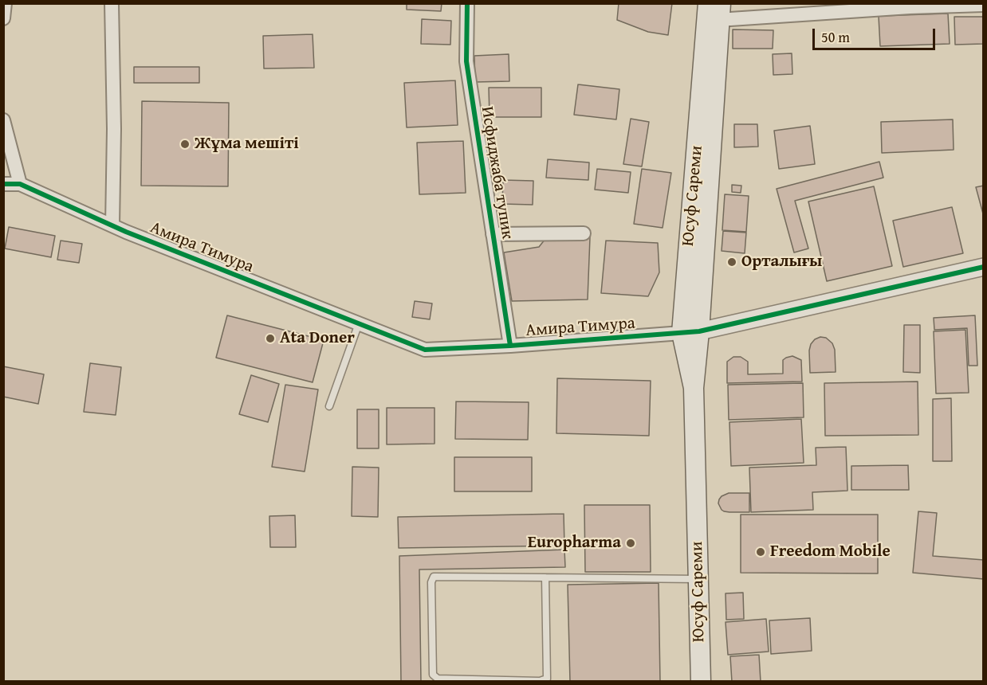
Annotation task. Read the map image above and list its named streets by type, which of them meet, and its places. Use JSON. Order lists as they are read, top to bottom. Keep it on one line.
{"streets":{"main road":["Юсуф Сареми"],"street":["Исфиджаба тупик","Амира Тимура"]},"crossings":[["Исфиджаба тупик","Амира Тимура"],["Юсуф Сареми","Амира Тимура"]],"places":["Жұма мешіті","Орталығы","Ata Doner","Europharma","Freedom Mobile"],"scale_bar":"50 m"}
